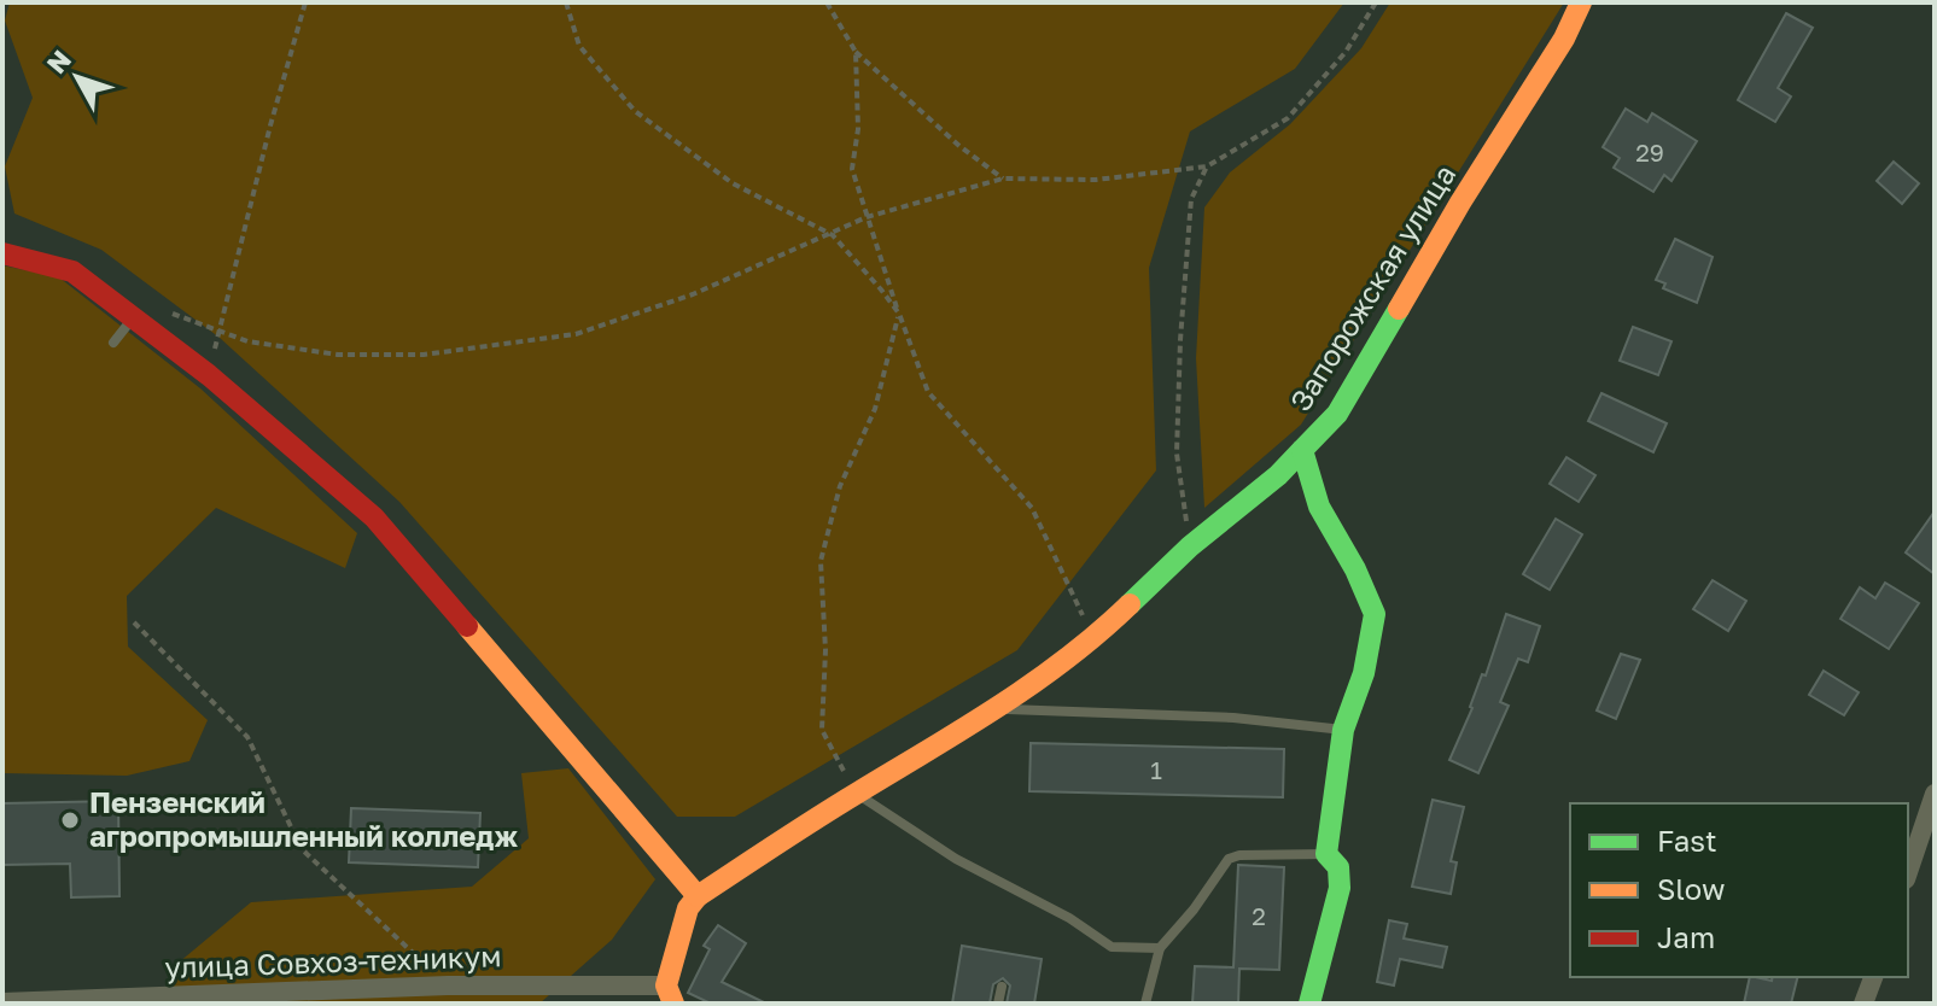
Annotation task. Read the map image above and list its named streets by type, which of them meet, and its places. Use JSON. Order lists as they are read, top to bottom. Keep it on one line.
{"streets":{"street":["Запорожская улица","улица Совхоз-техникум"]},"places":["Пензенский агропромышленный колледж"],"house_numbers":["29","1","2"],"legend":["Fast","Slow","Jam"],"north":"top left"}
